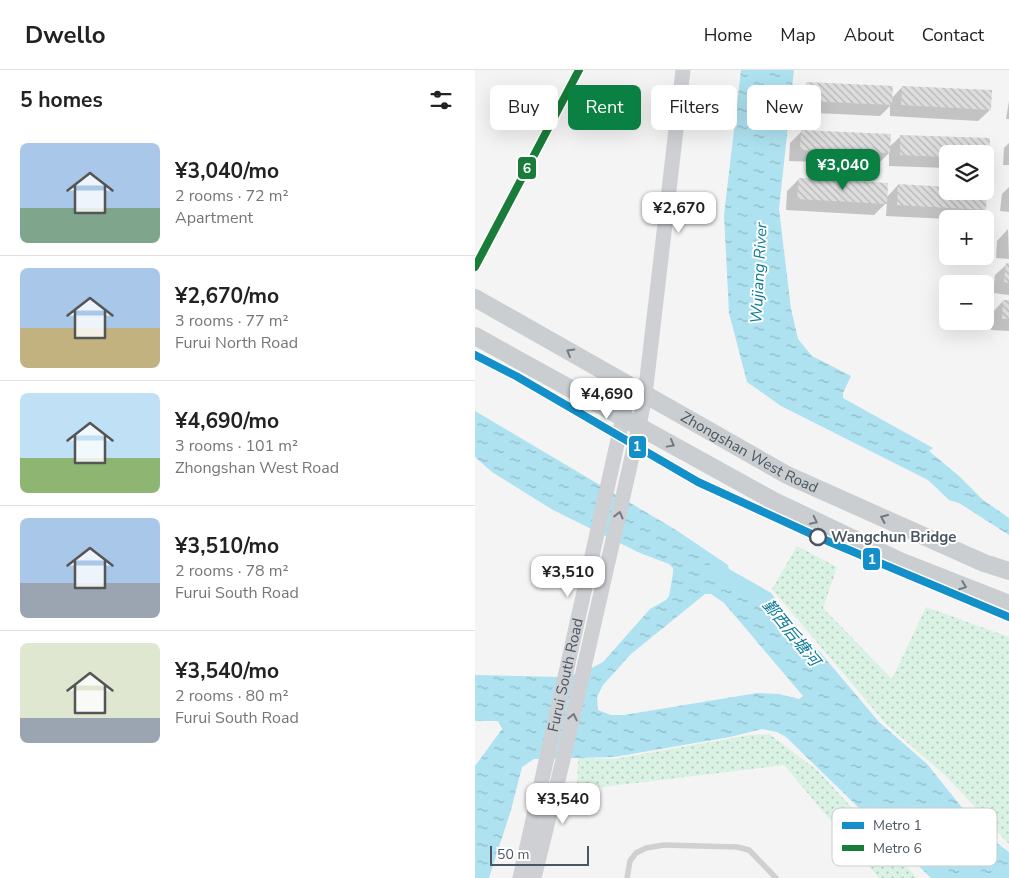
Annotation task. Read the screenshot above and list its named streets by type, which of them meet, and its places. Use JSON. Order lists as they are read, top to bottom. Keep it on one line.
{"streets":{"main road":["Zhongshan West Road"],"street":["Furui South Road"]},"crossings":[["Zhongshan West Road","Furui South Road"]],"water":["Wujiang River","鄞西后塘河"],"places":["Wangchun Bridge"],"lines":["metro line 6","metro line 1"],"legend":["Metro 1","Metro 6"],"scale_bar":"50 m","page":{"header":"Dwello","nav":["Home","Map","About","Contact"],"heading":"5 homes","chip":["Buy","Rent","Filters","New"],"list":[{"name":"¥3,040/mo","note":"2 rooms · 72 m² · Apartment"},{"name":"¥2,670/mo","note":"3 rooms · 77 m² · Furui North Road"},{"name":"¥4,690/mo","note":"3 rooms · 101 m² · Zhongshan West Road"},{"name":"¥3,510/mo","note":"2 rooms · 78 m² · Furui South Road"},{"name":"¥3,540/mo","note":"2 rooms · 80 m² · Furui South Road"}],"map_buttons":["+","−"],"price":["¥3,040","¥2,670","¥4,690","¥3,510","¥3,540"],"scale":"50 m"}}
